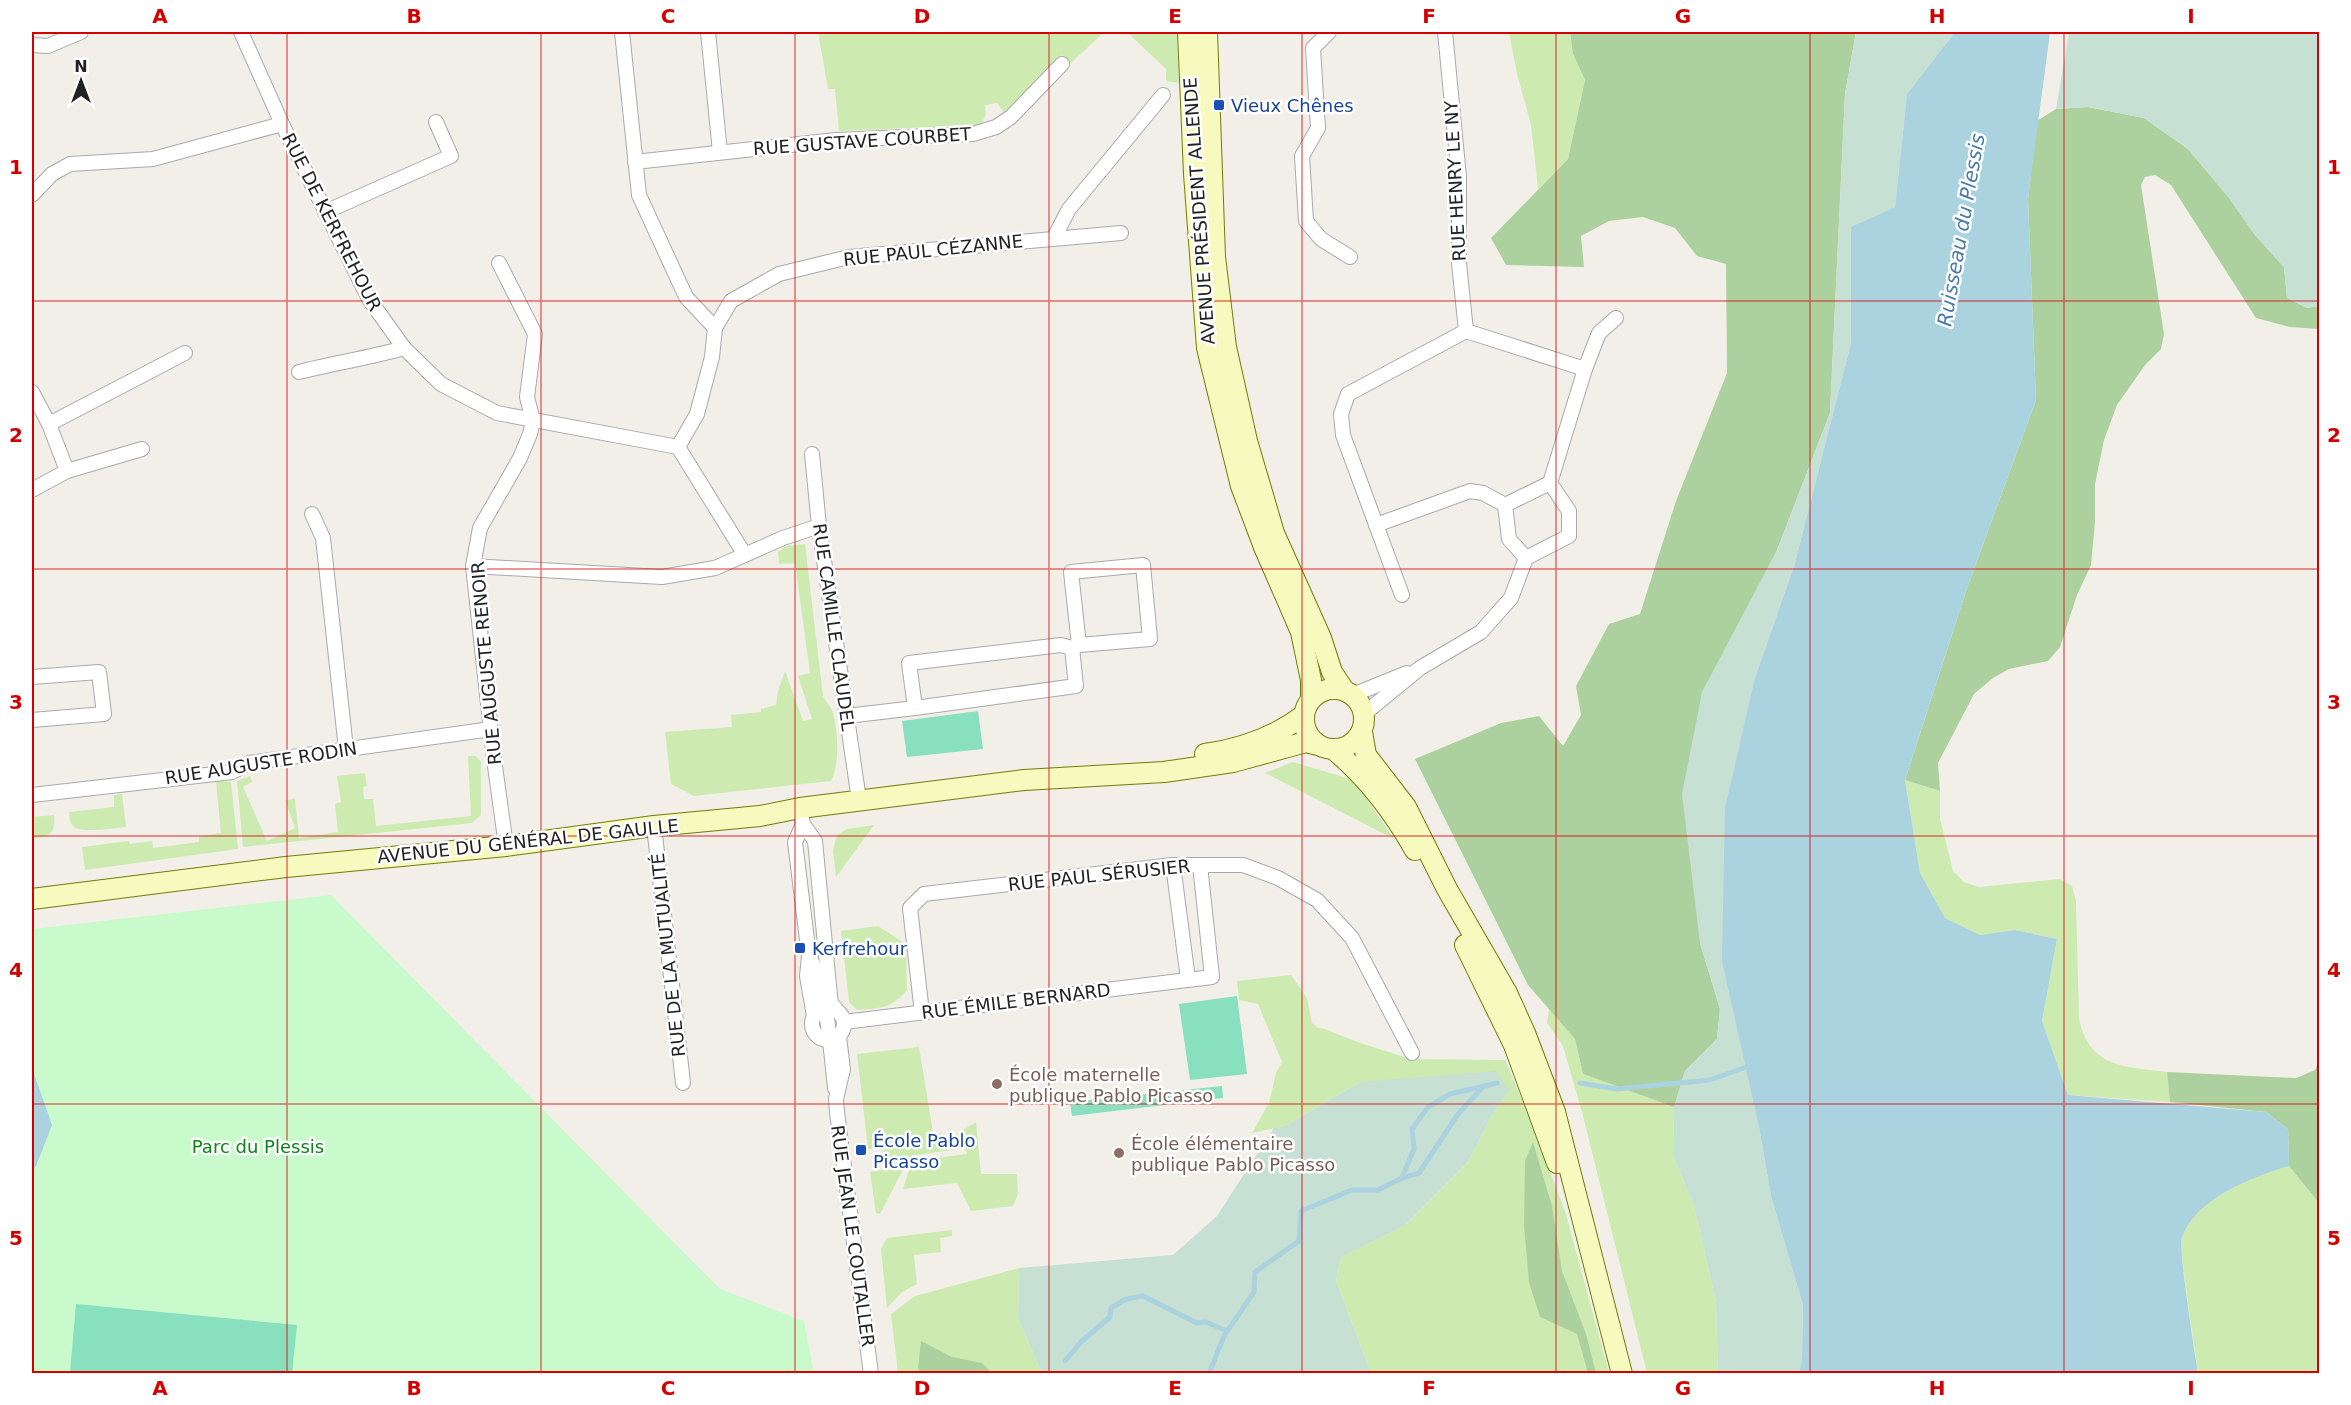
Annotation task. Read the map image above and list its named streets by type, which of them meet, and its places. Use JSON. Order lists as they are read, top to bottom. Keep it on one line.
{"streets":{"main road":["AVENUE PRÉSIDENT ALLENDE","AVENUE DU GÉNÉRAL DE GAULLE"],"street":["RUE GUSTAVE COURBET","RUE HENRY LE NY","RUE DE KERFREHOUR","RUE PAUL CÉZANNE","RUE CAMILLE CLAUDEL","RUE AUGUSTE RENOIR","RUE AUGUSTE RODIN","RUE PAUL SÉRUSIER","RUE DE LA MUTUALITÉ","RUE ÉMILE BERNARD","RUE JEAN LE COUTALLER"]},"crossings":[["AVENUE PRÉSIDENT ALLENDE","AVENUE DU GÉNÉRAL DE GAULLE"],["RUE DE KERFREHOUR","RUE PAUL CÉZANNE"],["RUE DE KERFREHOUR","RUE AUGUSTE RENOIR"],["RUE CAMILLE CLAUDEL","AVENUE DU GÉNÉRAL DE GAULLE"],["RUE AUGUSTE RENOIR","RUE AUGUSTE RODIN"],["RUE AUGUSTE RENOIR","AVENUE DU GÉNÉRAL DE GAULLE"],["AVENUE DU GÉNÉRAL DE GAULLE","RUE DE LA MUTUALITÉ"],["AVENUE DU GÉNÉRAL DE GAULLE","RUE JEAN LE COUTALLER"],["RUE PAUL SÉRUSIER","RUE ÉMILE BERNARD"]],"water":["Ruisseau du Plessis"],"parks":["Parc du Plessis"],"places":{"transit":["Vieux Chênes","Kerfrehour","École Pablo Picasso"],"other":["École maternelle publique Pablo Picasso","École élémentaire publique Pablo Picasso"]},"north":"top","grid":{"columns":["A","B","C","D","E","F","G","H","I"],"rows":["1","2","3","4","5"]}}
